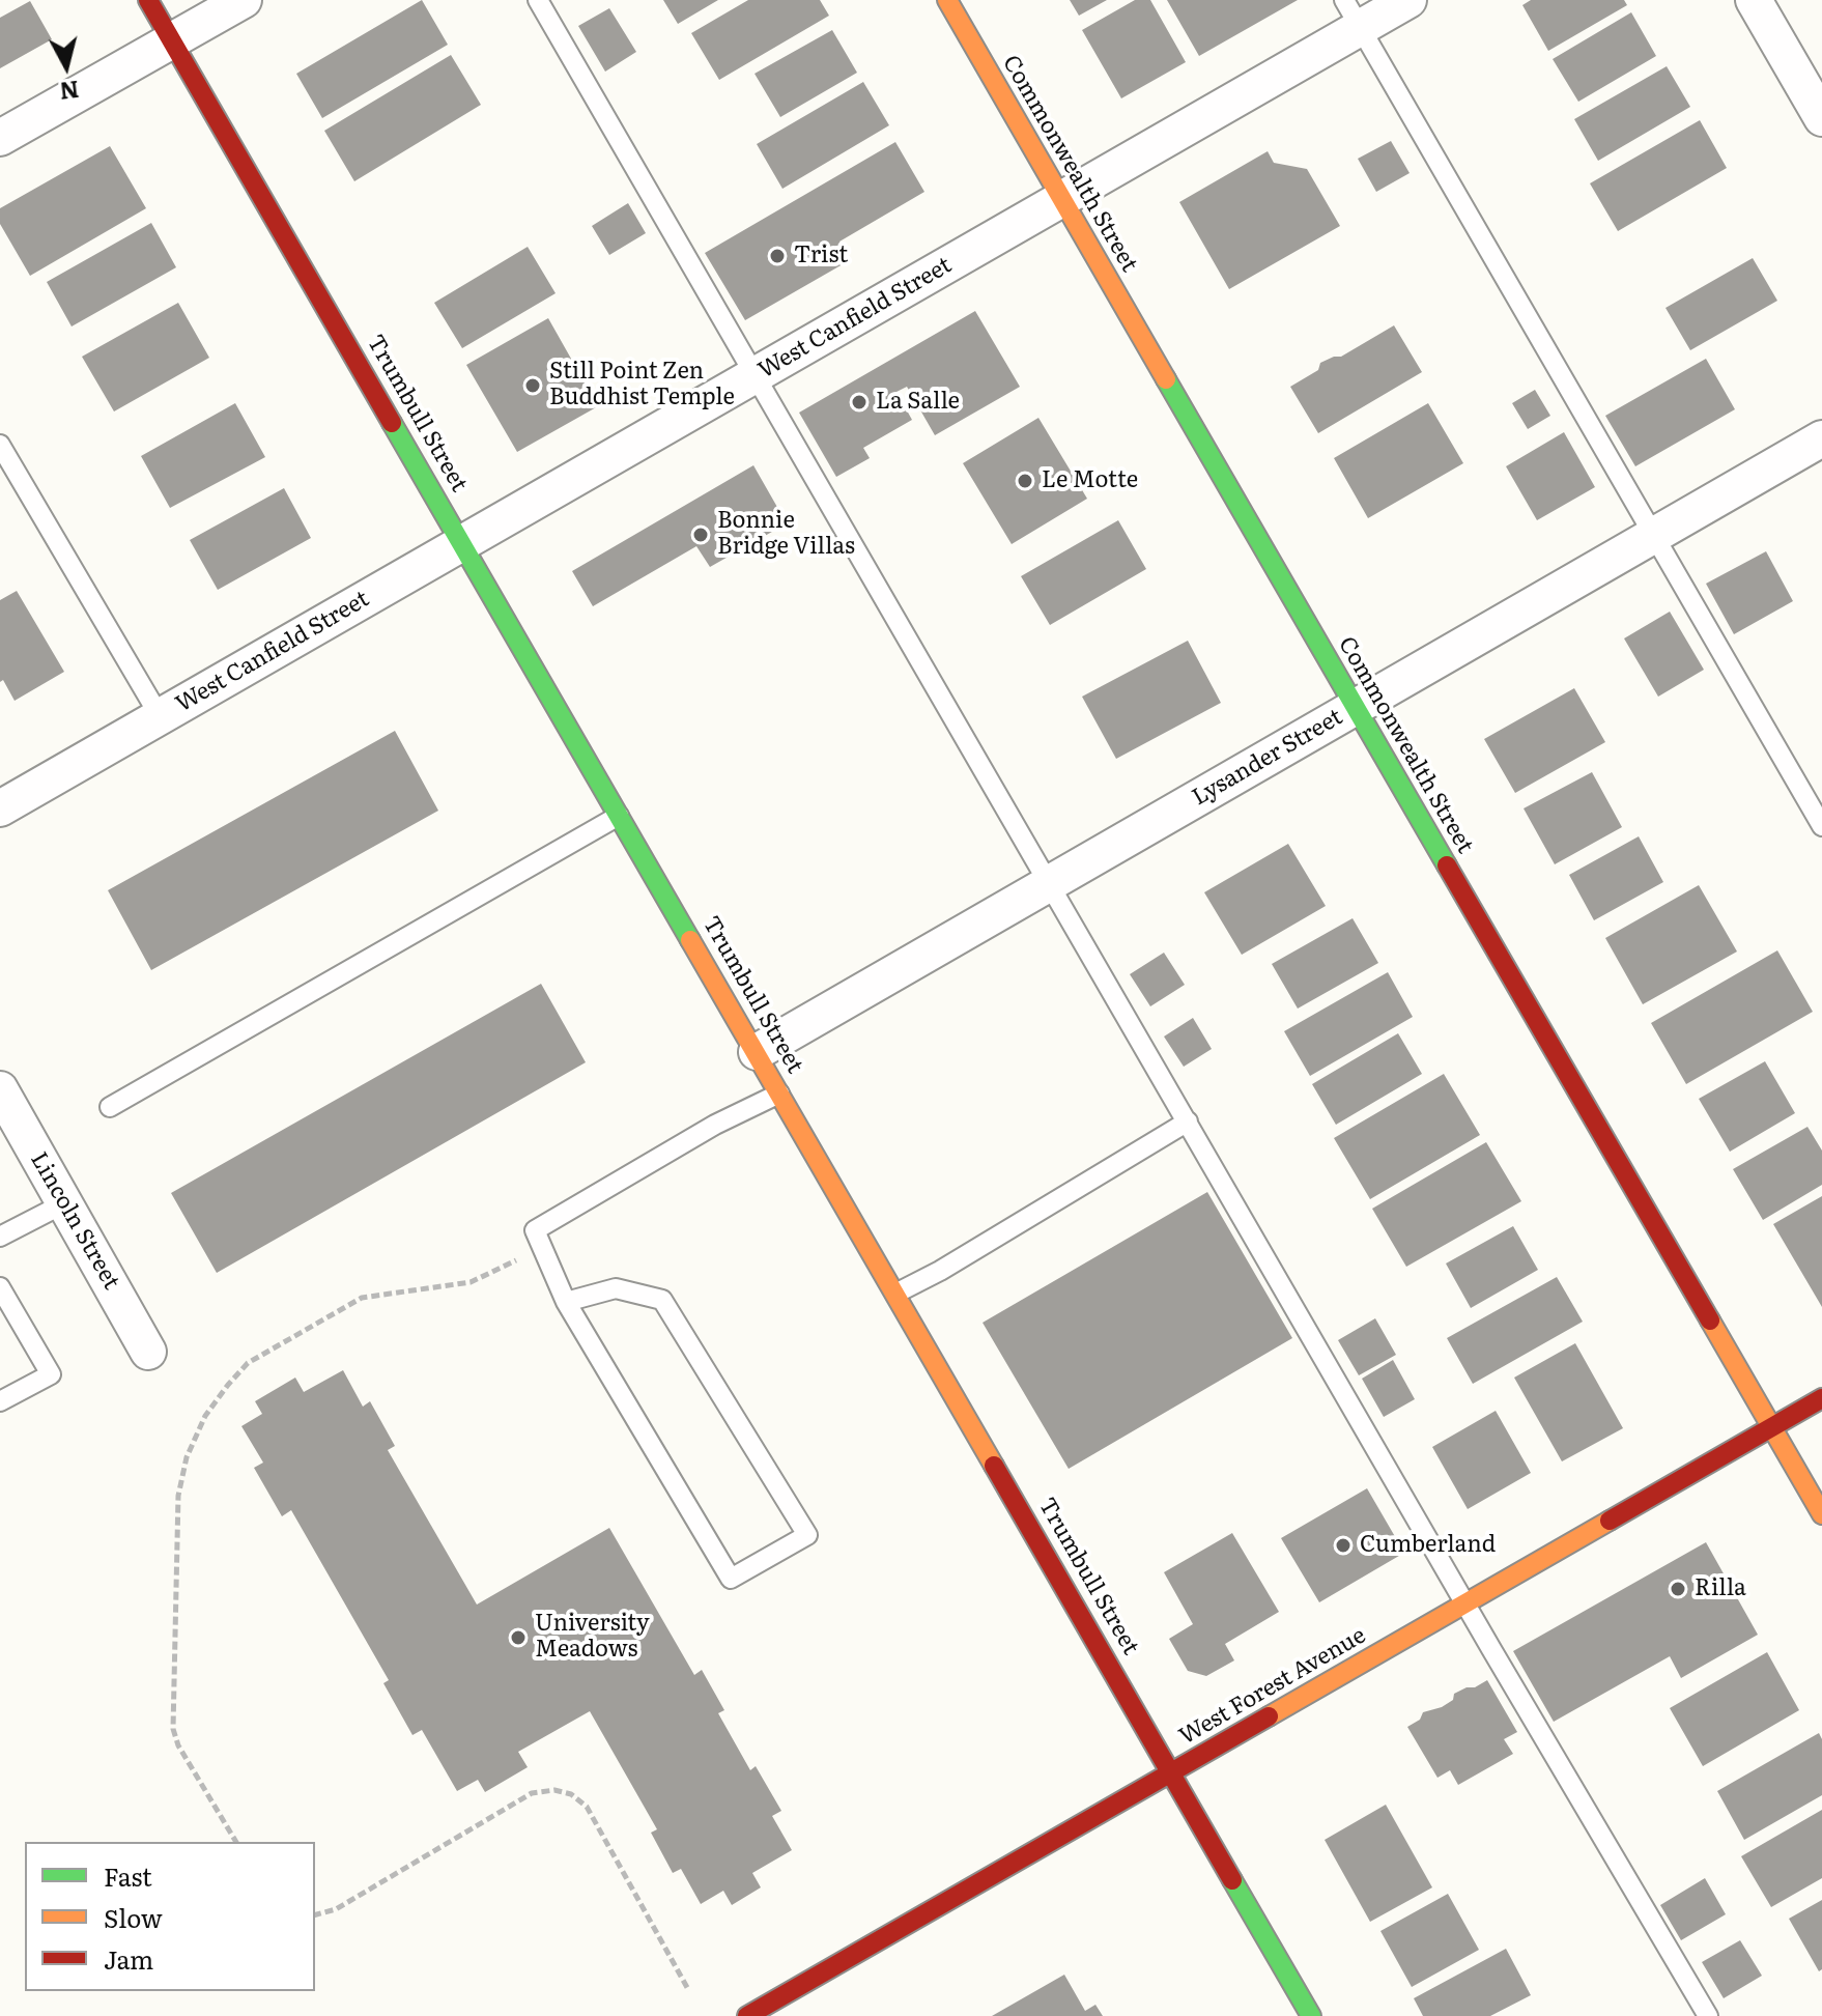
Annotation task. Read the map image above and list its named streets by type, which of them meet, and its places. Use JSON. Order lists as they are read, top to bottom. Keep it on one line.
{"streets":{"street":["Commonwealth Street","West Canfield Street","Trumbull Street","Lysander Street","Lincoln Street","West Forest Avenue"]},"crossings":[["Commonwealth Street","West Canfield Street"],["Commonwealth Street","Lysander Street"],["Commonwealth Street","West Forest Avenue"],["West Canfield Street","Trumbull Street"],["Trumbull Street","Lysander Street"],["Trumbull Street","West Forest Avenue"]],"places":["Trist","Still Point Zen Buddhist Temple","La Salle","Le Motte","Bonnie Bridge Villas","Cumberland","Rilla","University Meadows"],"legend":["Fast","Slow","Jam"],"north":"bottom"}
